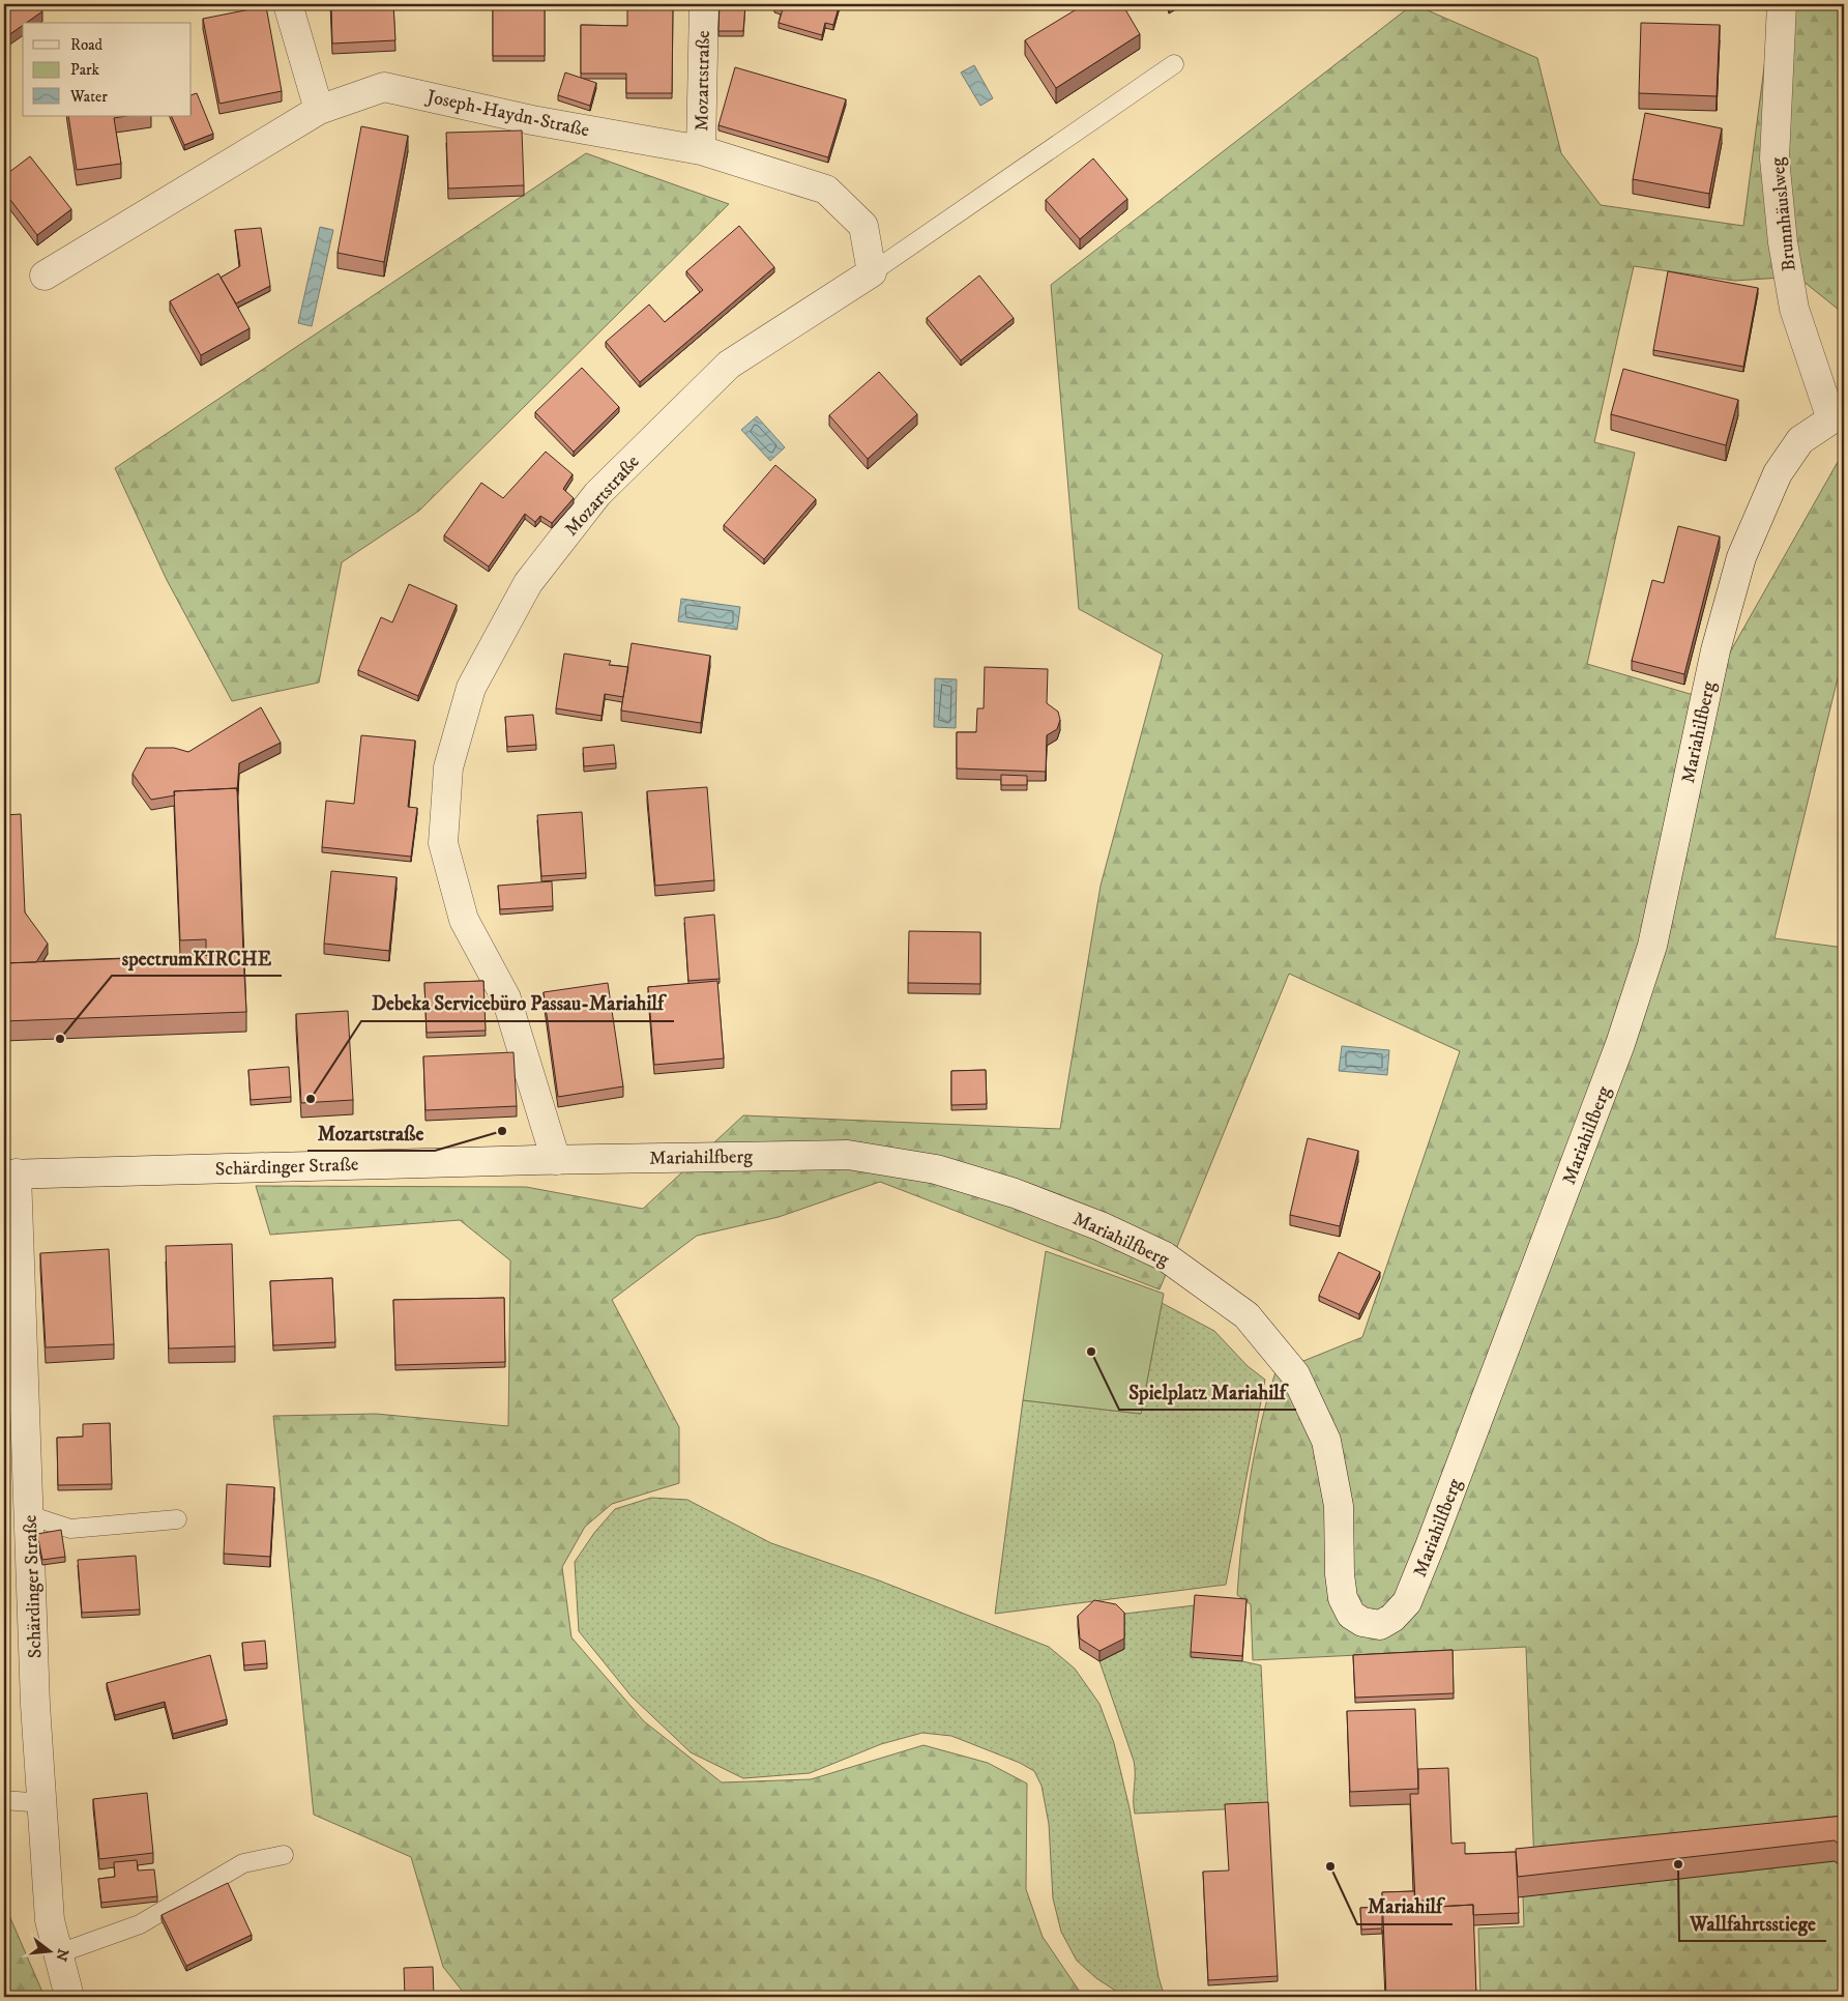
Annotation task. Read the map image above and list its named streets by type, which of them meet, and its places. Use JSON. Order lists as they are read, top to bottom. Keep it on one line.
{"streets":{"street":["Mozartstraße","Joseph-Haydn-Straße","Brunnhäuslweg","Mariahilfberg","Schärdinger Straße"]},"crossings":[["Mozartstraße","Joseph-Haydn-Straße"],["Mozartstraße","Mariahilfberg"],["Mozartstraße","Schärdinger Straße"],["Brunnhäuslweg","Mariahilfberg"],["Mariahilfberg","Schärdinger Straße"]],"places":["spectrumKIRCHE","Debeka Servicebüro Passau-Mariahilf","Mozartstraße","Spielplatz Mariahilf","Wallfahrtsstiege","Mariahilf"],"legend":["Road","Park","Water"],"north":"right"}
